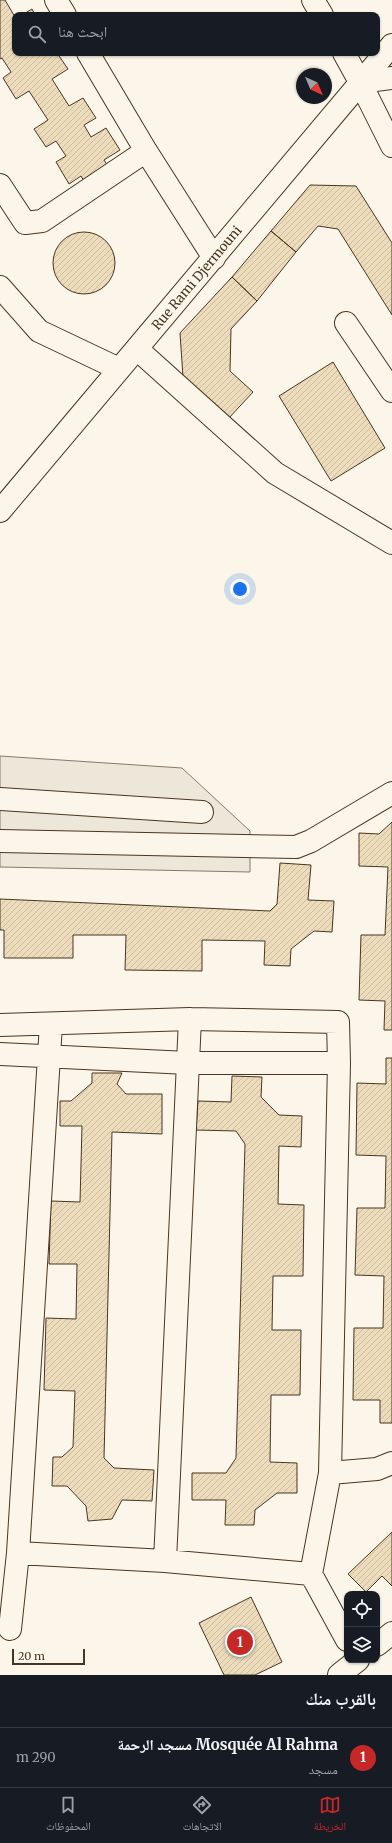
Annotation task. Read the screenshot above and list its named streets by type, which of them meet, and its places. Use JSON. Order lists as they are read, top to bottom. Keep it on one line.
{"streets":{"street":["Rue Rami Djermouni"]},"scale_bar":"20 m","north":"bottom right","page":{"search":"ابحث هنا","pins":"1","scale":"20 m","heading":"بالقرب منك","list":[{"mark":"1","name":"Mosquée Al Rahma مسجد الرحمة","note":"مسجد","value":"290 m"}],"nav":["الخريطة","الاتجاهات","المحفوظات"]}}
